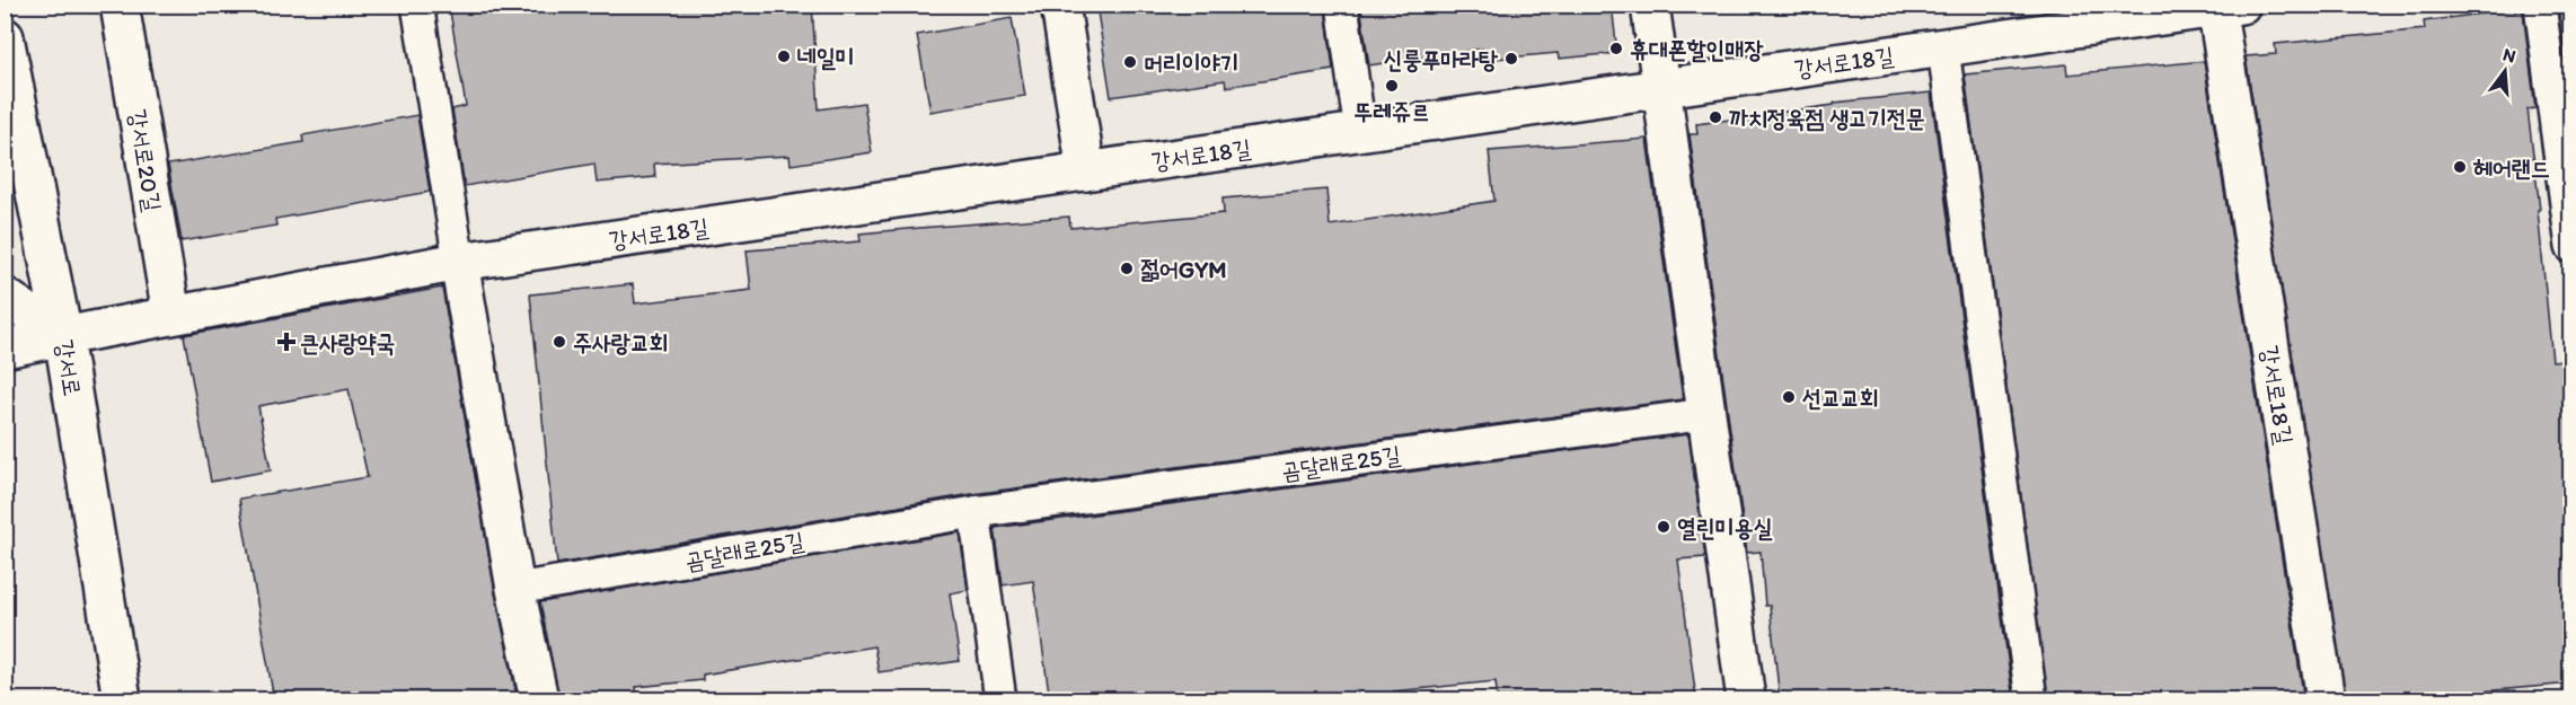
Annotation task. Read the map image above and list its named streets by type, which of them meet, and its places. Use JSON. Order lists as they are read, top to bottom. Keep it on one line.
{"streets":{"street":["강서로18길","강서로20길","강서로"],"lane":["곰달래로25길"]},"crossings":[["강서로18길","강서로20길"],["강서로18길","강서로"]],"places":{"other":["휴대폰할인매장","네일미","신룽푸마라탕","머리이야기","뚜레쥬르","까치정육점 생고기전문","헤어랜드","젊어GYM","주사랑교회","선교교회","열린미용실"],"health":["큰사랑약국"]},"north":"top"}
